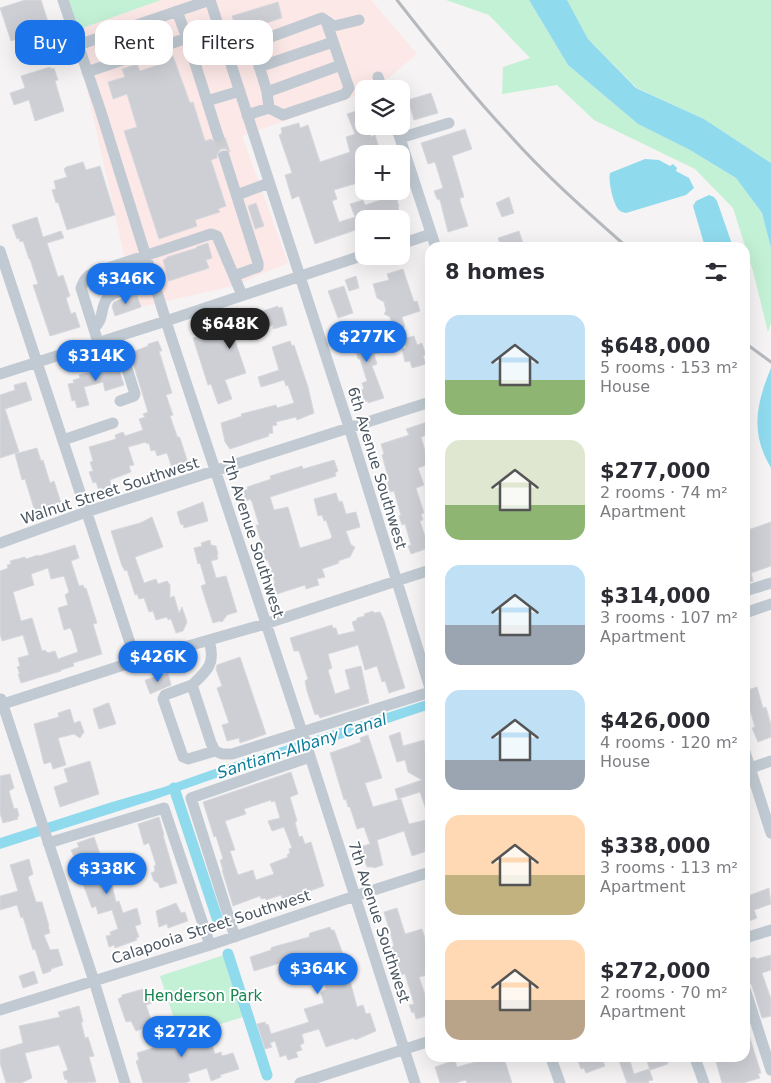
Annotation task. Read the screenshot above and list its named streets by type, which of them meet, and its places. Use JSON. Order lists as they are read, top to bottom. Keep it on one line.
{"streets":{"street":["6th Avenue Southwest","Walnut Street Southwest","7th Avenue Southwest","Calapooia Street Southwest"]},"crossings":[["6th Avenue Southwest","Walnut Street Southwest"],["Walnut Street Southwest","7th Avenue Southwest"],["7th Avenue Southwest","Calapooia Street Southwest"]],"water":["Santiam-Albany Canal"],"parks":["Henderson Park"],"page":{"chip":["Buy","Rent","Filters"],"map_buttons":["+","−"],"heading":"8 homes","price":["$346K","$648K","$277K","$314K","$426K","$338K","$364K","$272K"],"list":[{"name":"$648,000","note":"5 rooms · 153 m² · House"},{"name":"$277,000","note":"2 rooms · 74 m² · Apartment"},{"name":"$314,000","note":"3 rooms · 107 m² · Apartment"},{"name":"$426,000","note":"4 rooms · 120 m² · House"},{"name":"$338,000","note":"3 rooms · 113 m² · Apartment"},{"name":"$272,000","note":"2 rooms · 70 m² · Apartment"}]}}
